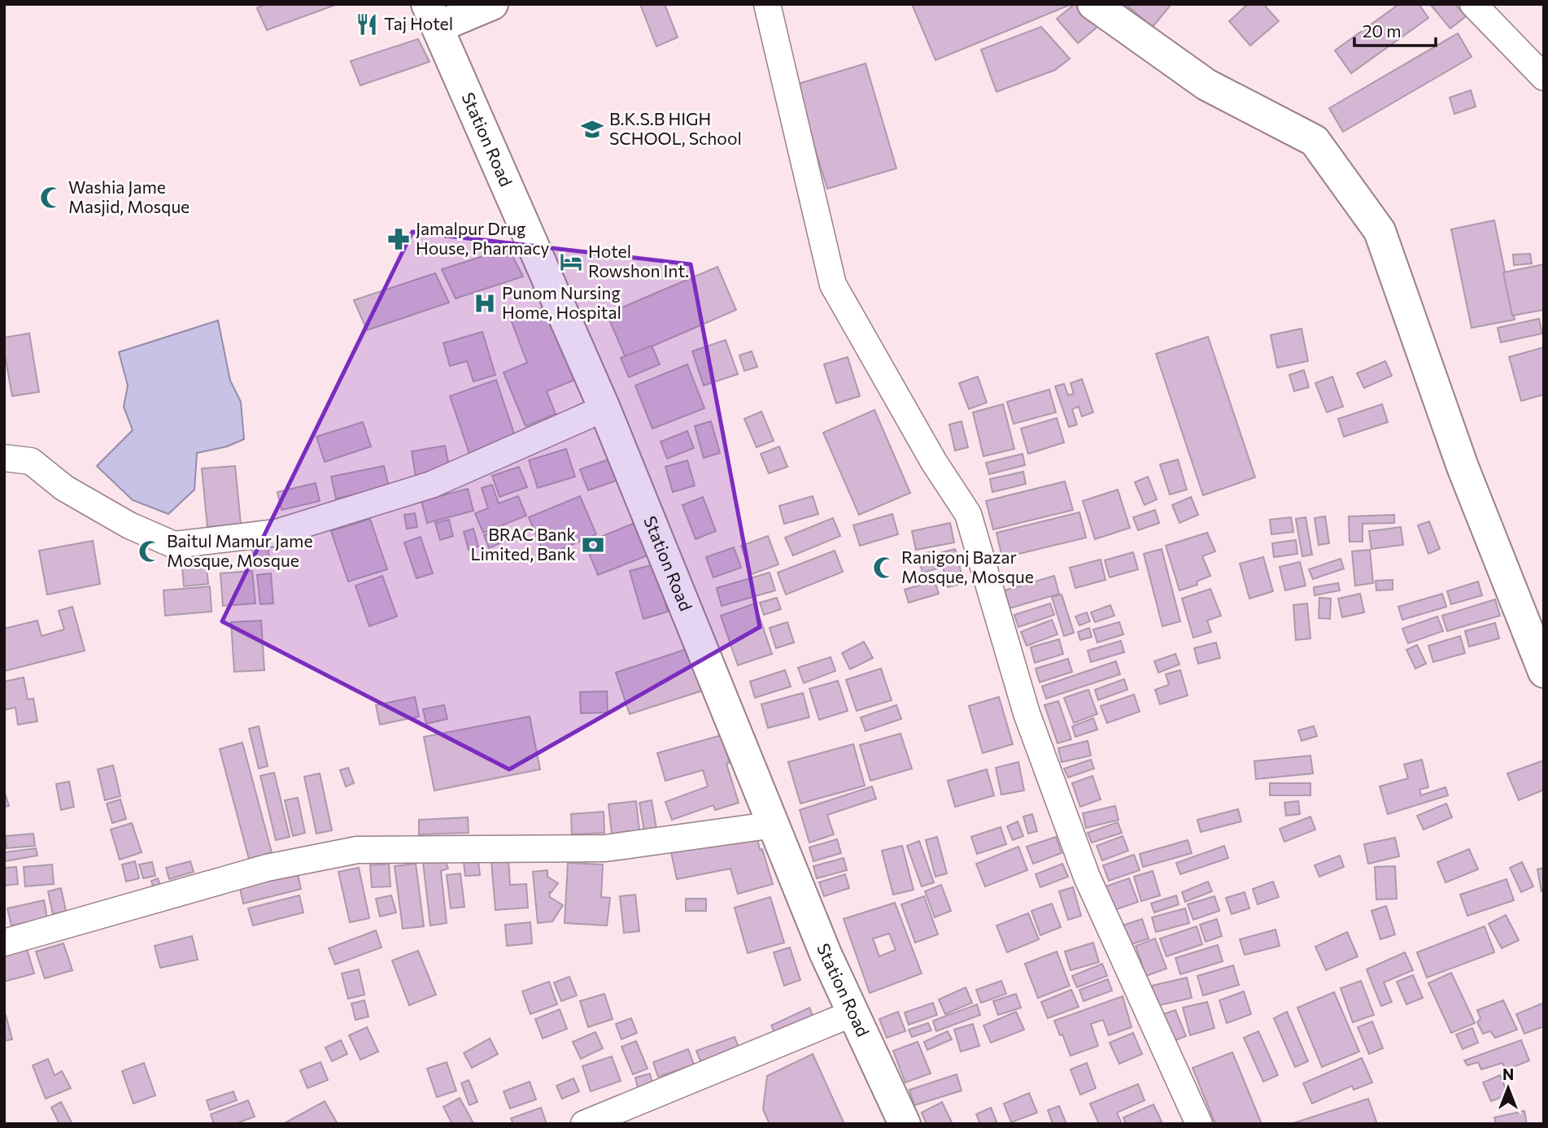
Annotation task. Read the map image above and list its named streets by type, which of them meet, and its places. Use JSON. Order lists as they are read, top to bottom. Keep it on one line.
{"streets":{"main road":["Station Road"]},"places":{"restaurant":["Taj Hotel"],"school or university":["B.K.S.B HIGH SCHOOL, School"],"mosque":["Washia Jame Masjid, Mosque","Baitul Mamur Jame Mosque, Mosque","Ranigonj Bazar Mosque, Mosque"],"pharmacy":["Jamalpur Drug House, Pharmacy"],"hotel":["Hotel Rowshon Int."],"hospital":["Punom Nursing Home, Hospital"],"bank":["BRAC Bank Limited, Bank"]},"scale_bar":"20 m","north":"top"}
